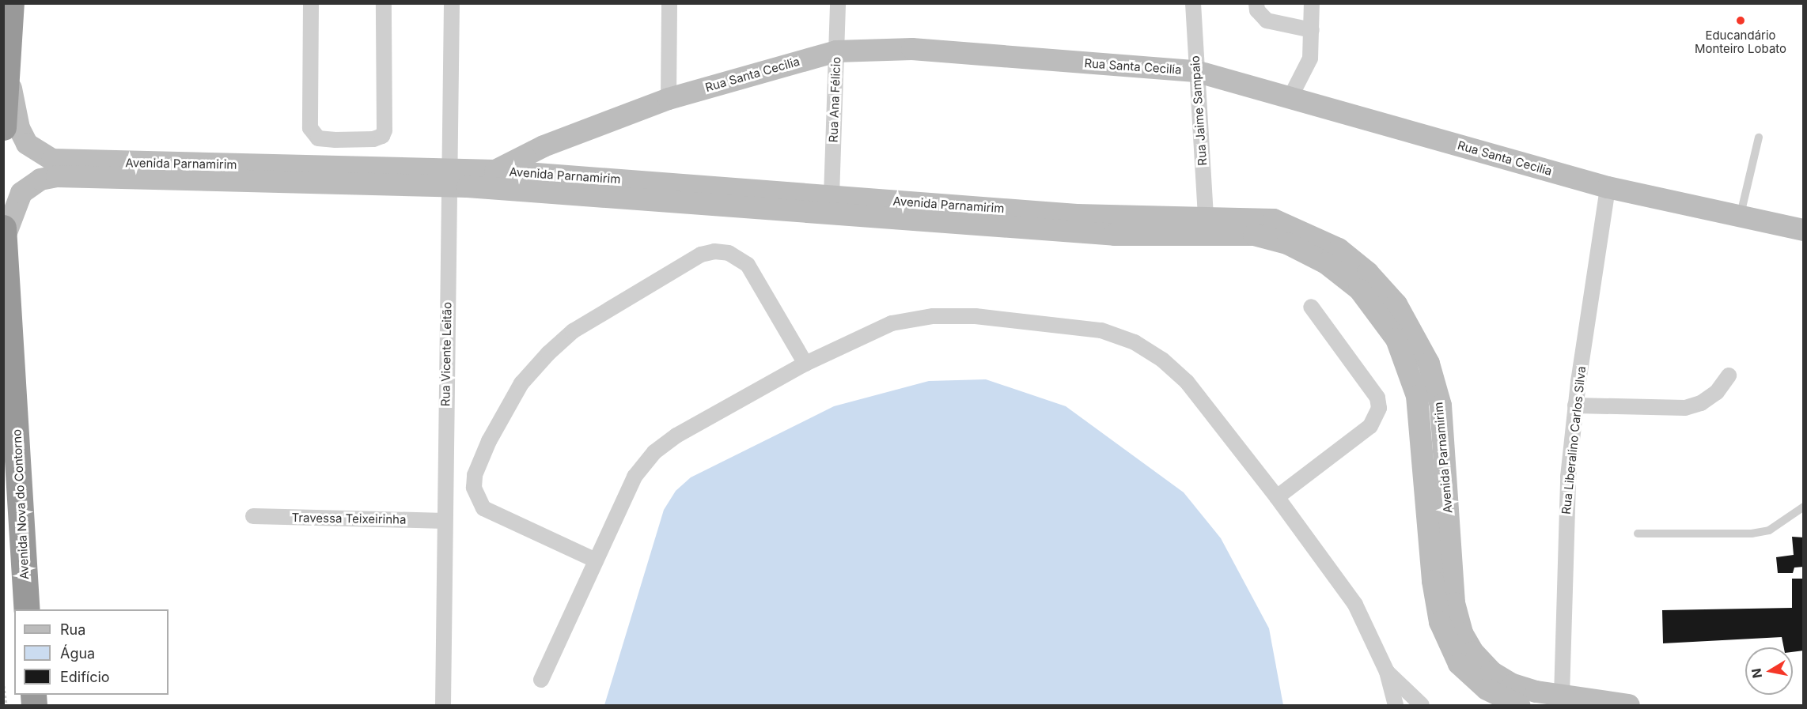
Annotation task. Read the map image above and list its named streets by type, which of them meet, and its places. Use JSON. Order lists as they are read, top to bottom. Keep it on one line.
{"streets":{"highway":["Avenida Nova do Contorno"],"street":["Rua Santa Cecilia","Rua Ana Félicio","Rua Jaime Sampaio","Avenida Parnamirim","Rua Vicente Leitão","Rua Liberalino Carlos Silva","Travessa Teixeirinha"]},"crossings":[["Rua Santa Cecilia","Rua Ana Félicio"],["Rua Santa Cecilia","Rua Jaime Sampaio"],["Rua Santa Cecilia","Avenida Parnamirim"],["Rua Santa Cecilia","Rua Vicente Leitão"],["Rua Santa Cecilia","Rua Liberalino Carlos Silva"],["Rua Ana Félicio","Avenida Parnamirim"],["Rua Jaime Sampaio","Avenida Parnamirim"],["Avenida Parnamirim","Rua Vicente Leitão"],["Avenida Parnamirim","Rua Liberalino Carlos Silva"],["Avenida Parnamirim","Avenida Nova do Contorno"],["Rua Vicente Leitão","Travessa Teixeirinha"]],"places":["Educandário Monteiro Lobato"],"legend":["Rua","Água","Edifício"],"north":"left"}
